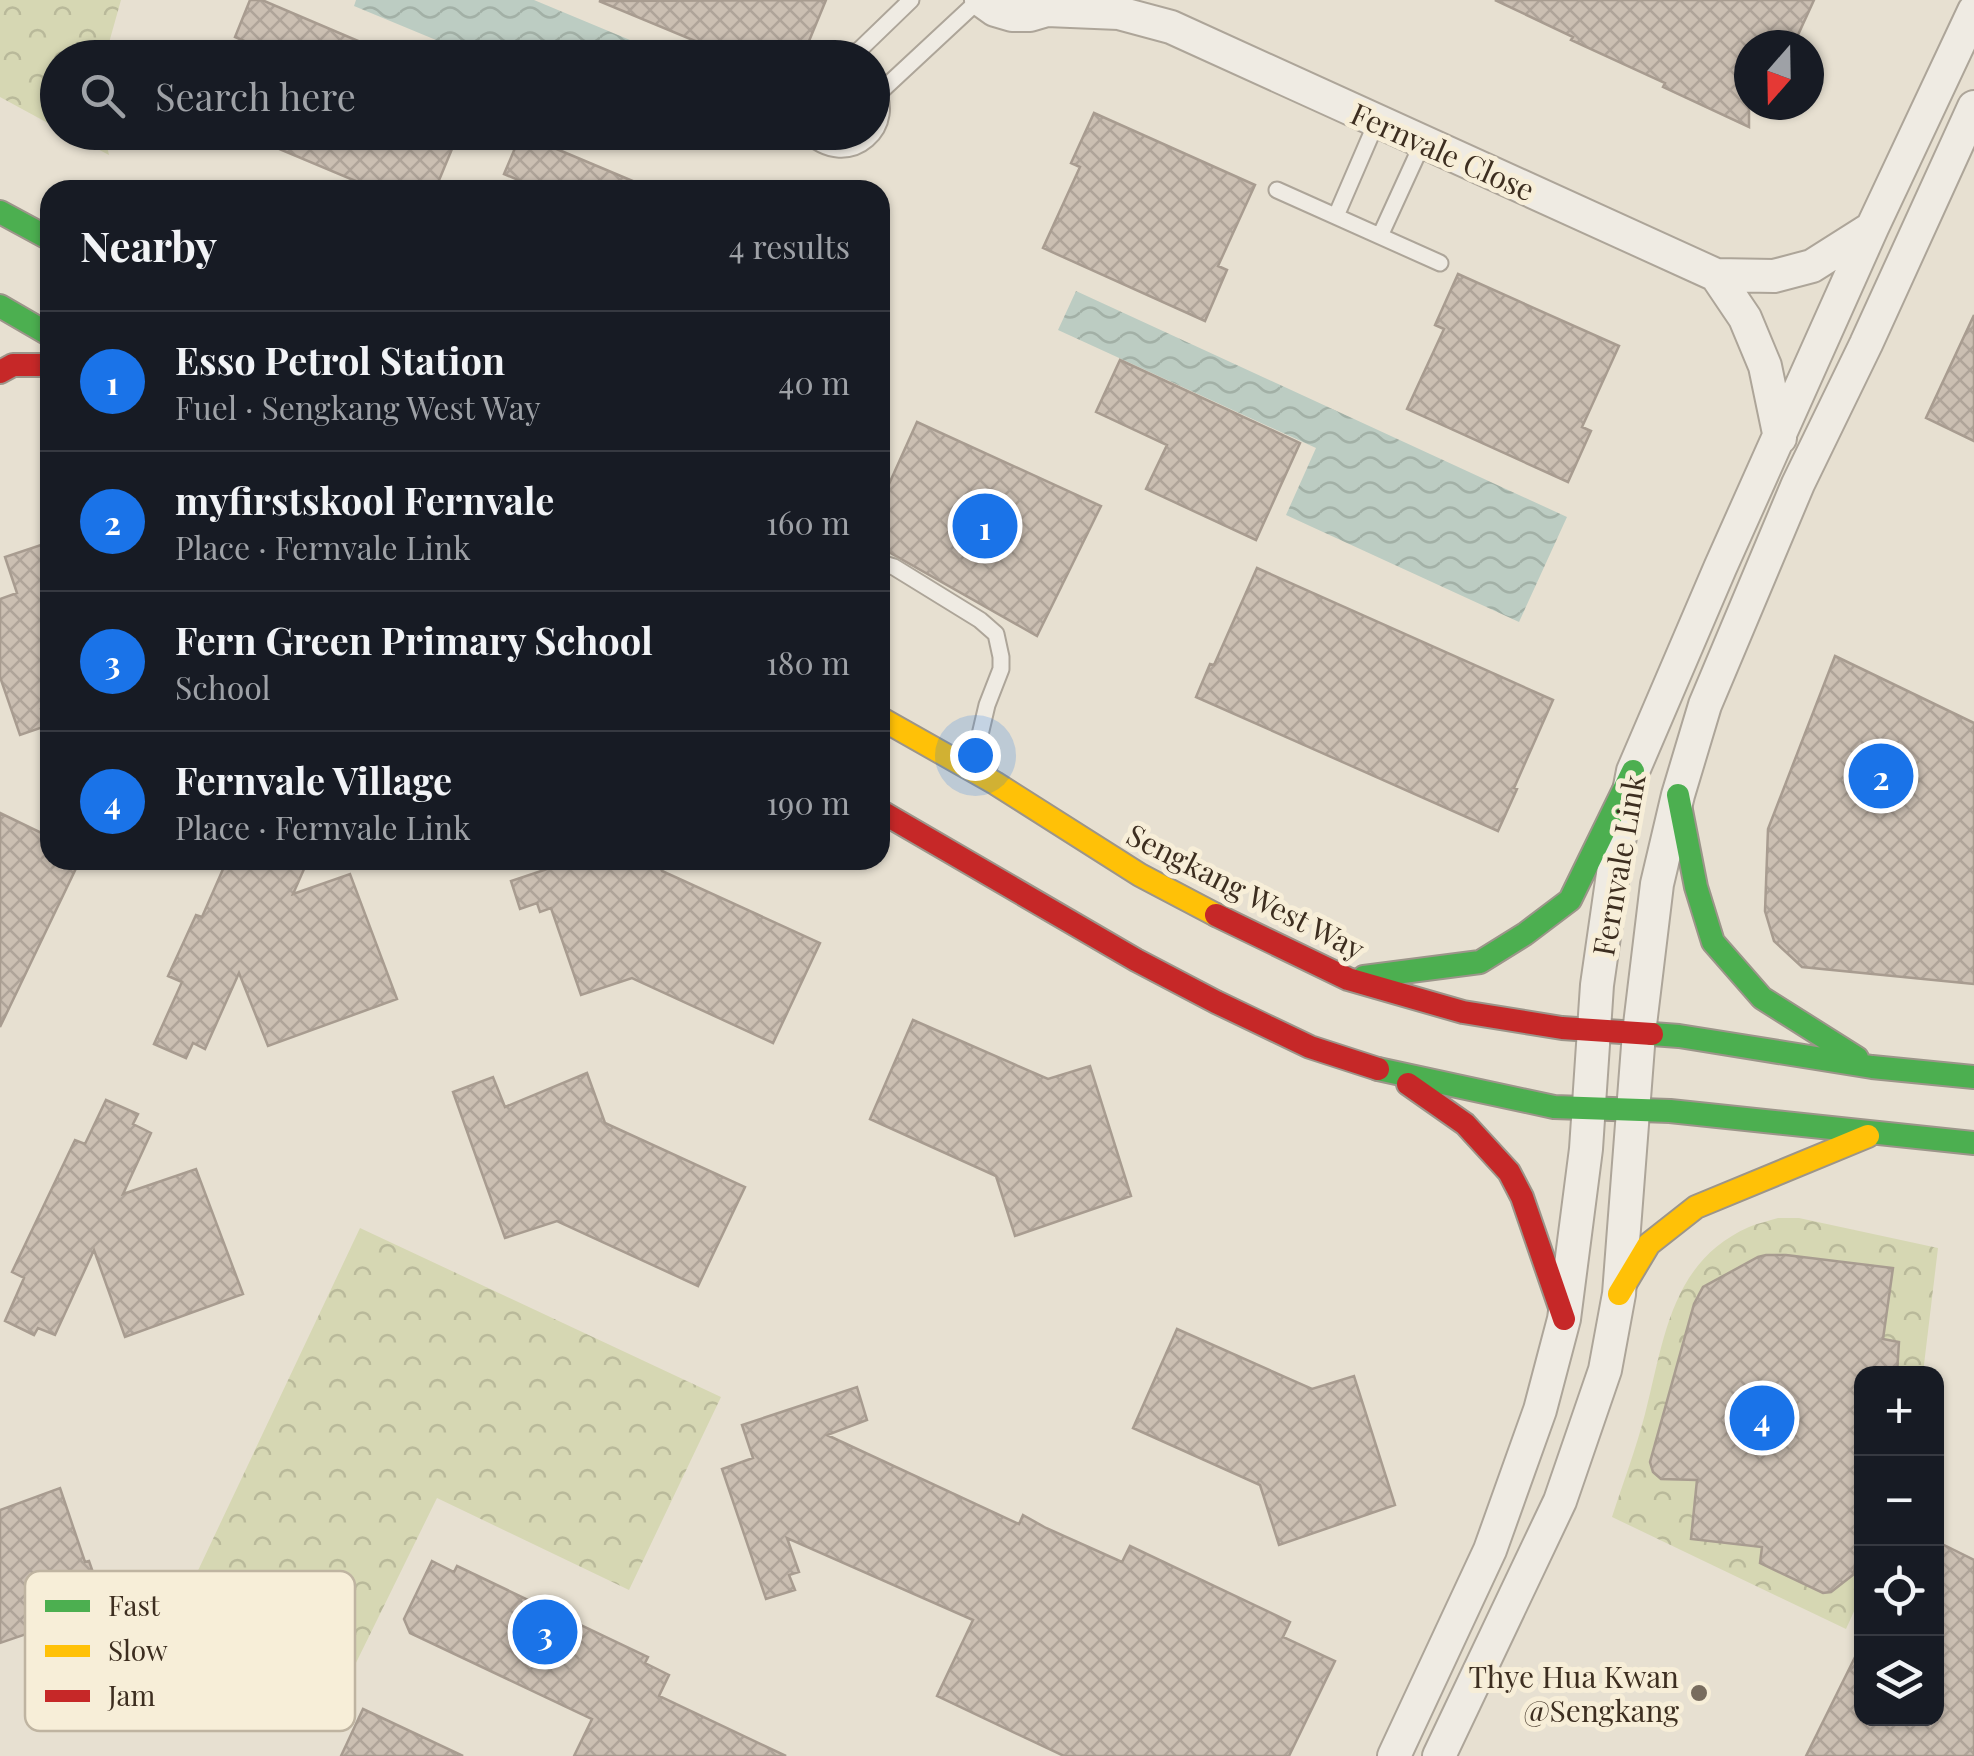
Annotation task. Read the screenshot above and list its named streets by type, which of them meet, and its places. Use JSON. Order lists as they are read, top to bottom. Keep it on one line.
{"streets":{"main road":["Sengkang West Way"],"street":["Fernvale Close","Fernvale Link"]},"crossings":[["Fernvale Close","Fernvale Link"],["Fernvale Link","Sengkang West Way"]],"places":["Thye Hua Kwan @Sengkang"],"legend":["Fast","Slow","Jam"],"north":"bottom","page":{"search":"Search here","heading":["Nearby","4 results"],"list":[{"mark":"1","name":"Esso Petrol Station","note":"Fuel · Sengkang West Way","value":"40 m"},{"mark":"2","name":"myfirstskool Fernvale","note":"Place · Fernvale Link","value":"160 m"},{"mark":"3","name":"Fern Green Primary School","note":"School","value":"180 m"},{"mark":"4","name":"Fernvale Village","note":"Place · Fernvale Link","value":"190 m"}],"pins":["1","2","4","3"],"map_buttons":["+","−"]}}
